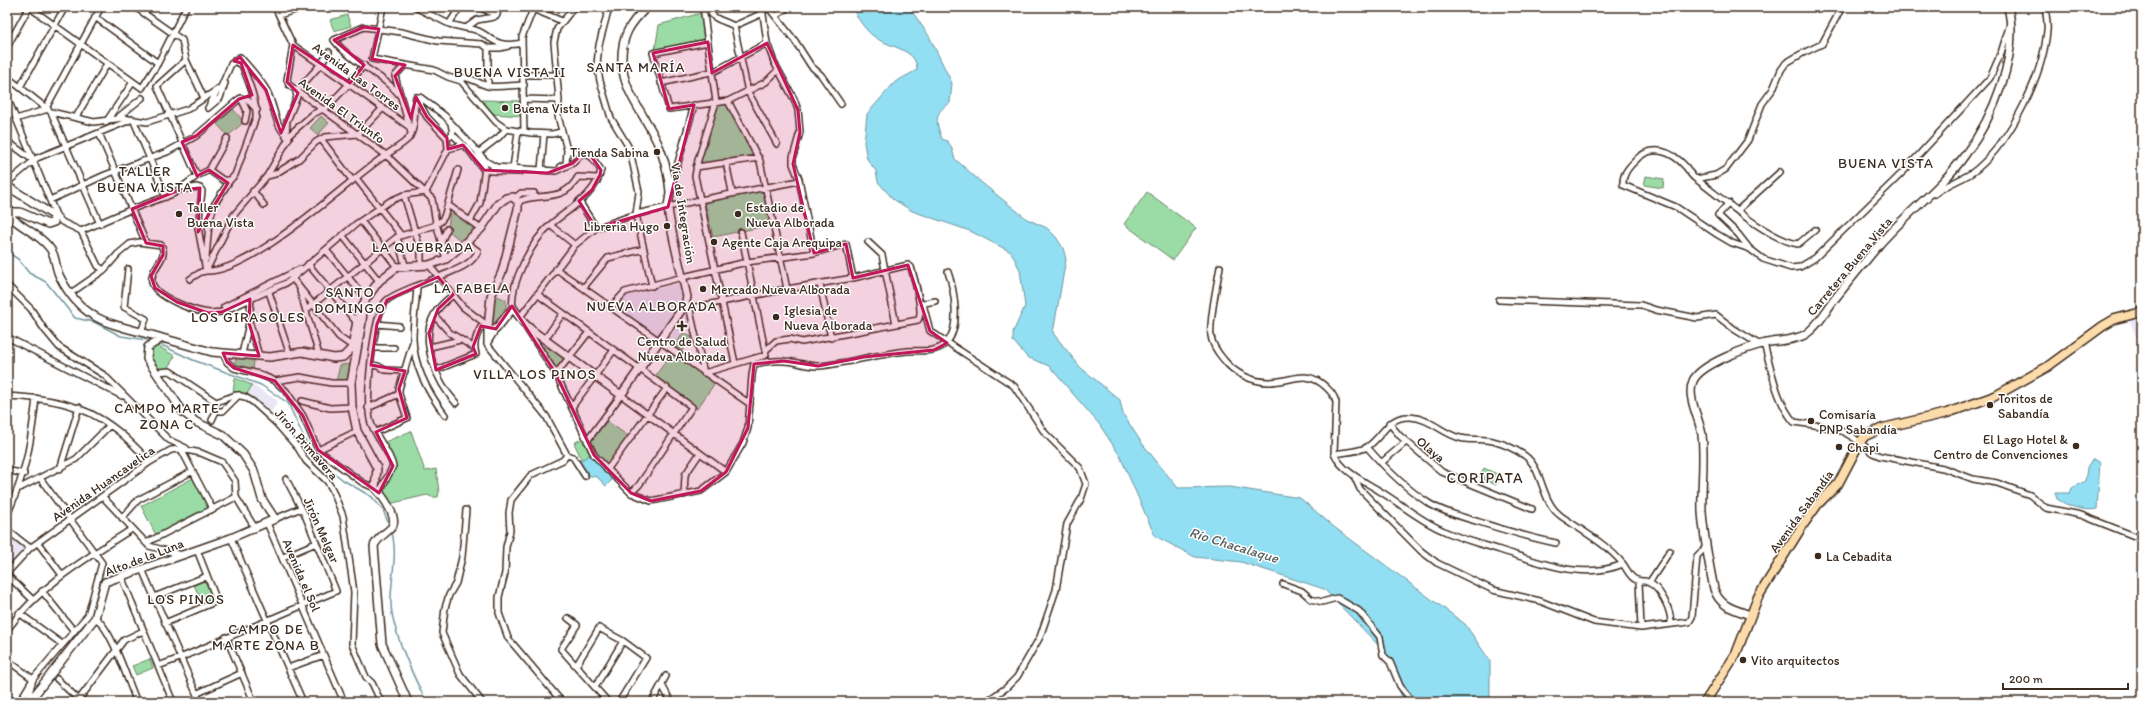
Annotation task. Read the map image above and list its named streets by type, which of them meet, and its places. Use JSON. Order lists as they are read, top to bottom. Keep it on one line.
{"streets":{"main road":["Vía de Integración","Carretera Buena Vista","Avenida Sabandía","Alto de la Luna"],"street":["Avenida Las Torres","Avenida El Triunfo","Jirón Primavera","Olaya","Avenida Huancavelica","Jirón Melgar","Avenida el Sol"]},"crossings":[["Avenida Las Torres","Avenida El Triunfo"],["Carretera Buena Vista","Avenida Sabandía"],["Avenida Huancavelica","Alto de la Luna"],["Jirón Melgar","Alto de la Luna"],["Jirón Melgar","Avenida el Sol"],["Alto de la Luna","Avenida el Sol"]],"districts":["SANTA MARÍA","BUENA VISTA II","BUENA VISTA","TALLER BUENA VISTA","LA QUEBRADA","LA FABELA","SANTO DOMINGO","NUEVA ALBORADA","LOS GIRASOLES","VILLA LOS PINOS","CAMPO MARTE ZONA C","CORIPATA","LOS PINOS","CAMPO DE MARTE ZONA B"],"water":["Río Chacalaque"],"places":{"other":["Buena Vista II","Tienda Sabina","Taller Buena Vista","Estadio de Nueva Alborada","Libreria Hugo","Agente Caja Arequipa","Mercado Nueva Alborada","Iglesia de Nueva Alborada","Toritos de Sabandía","Comisaría PNP Sabandía","El Lago Hotel & Centro de Convenciones","Chapi","La Cebadita","Vito arquitectos"],"health":["Centro de Salud Nueva Alborada"]},"scale_bar":"200 m"}
